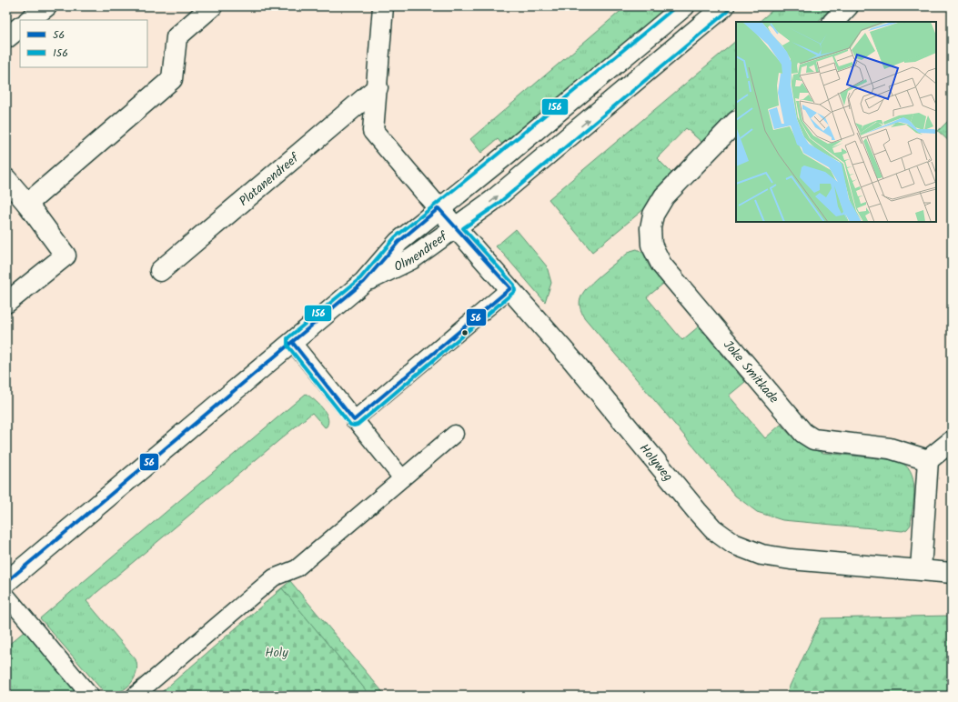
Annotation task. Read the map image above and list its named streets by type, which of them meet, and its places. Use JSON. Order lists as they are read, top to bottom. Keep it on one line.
{"streets":{"street":["Platanendreef","Olmendreef","Joke Smitkade","Holyweg"]},"crossings":[["Olmendreef","Holyweg"]],"parks":["Holy"],"lines":["transit line 156","transit line 56"],"legend":["56","156"]}
